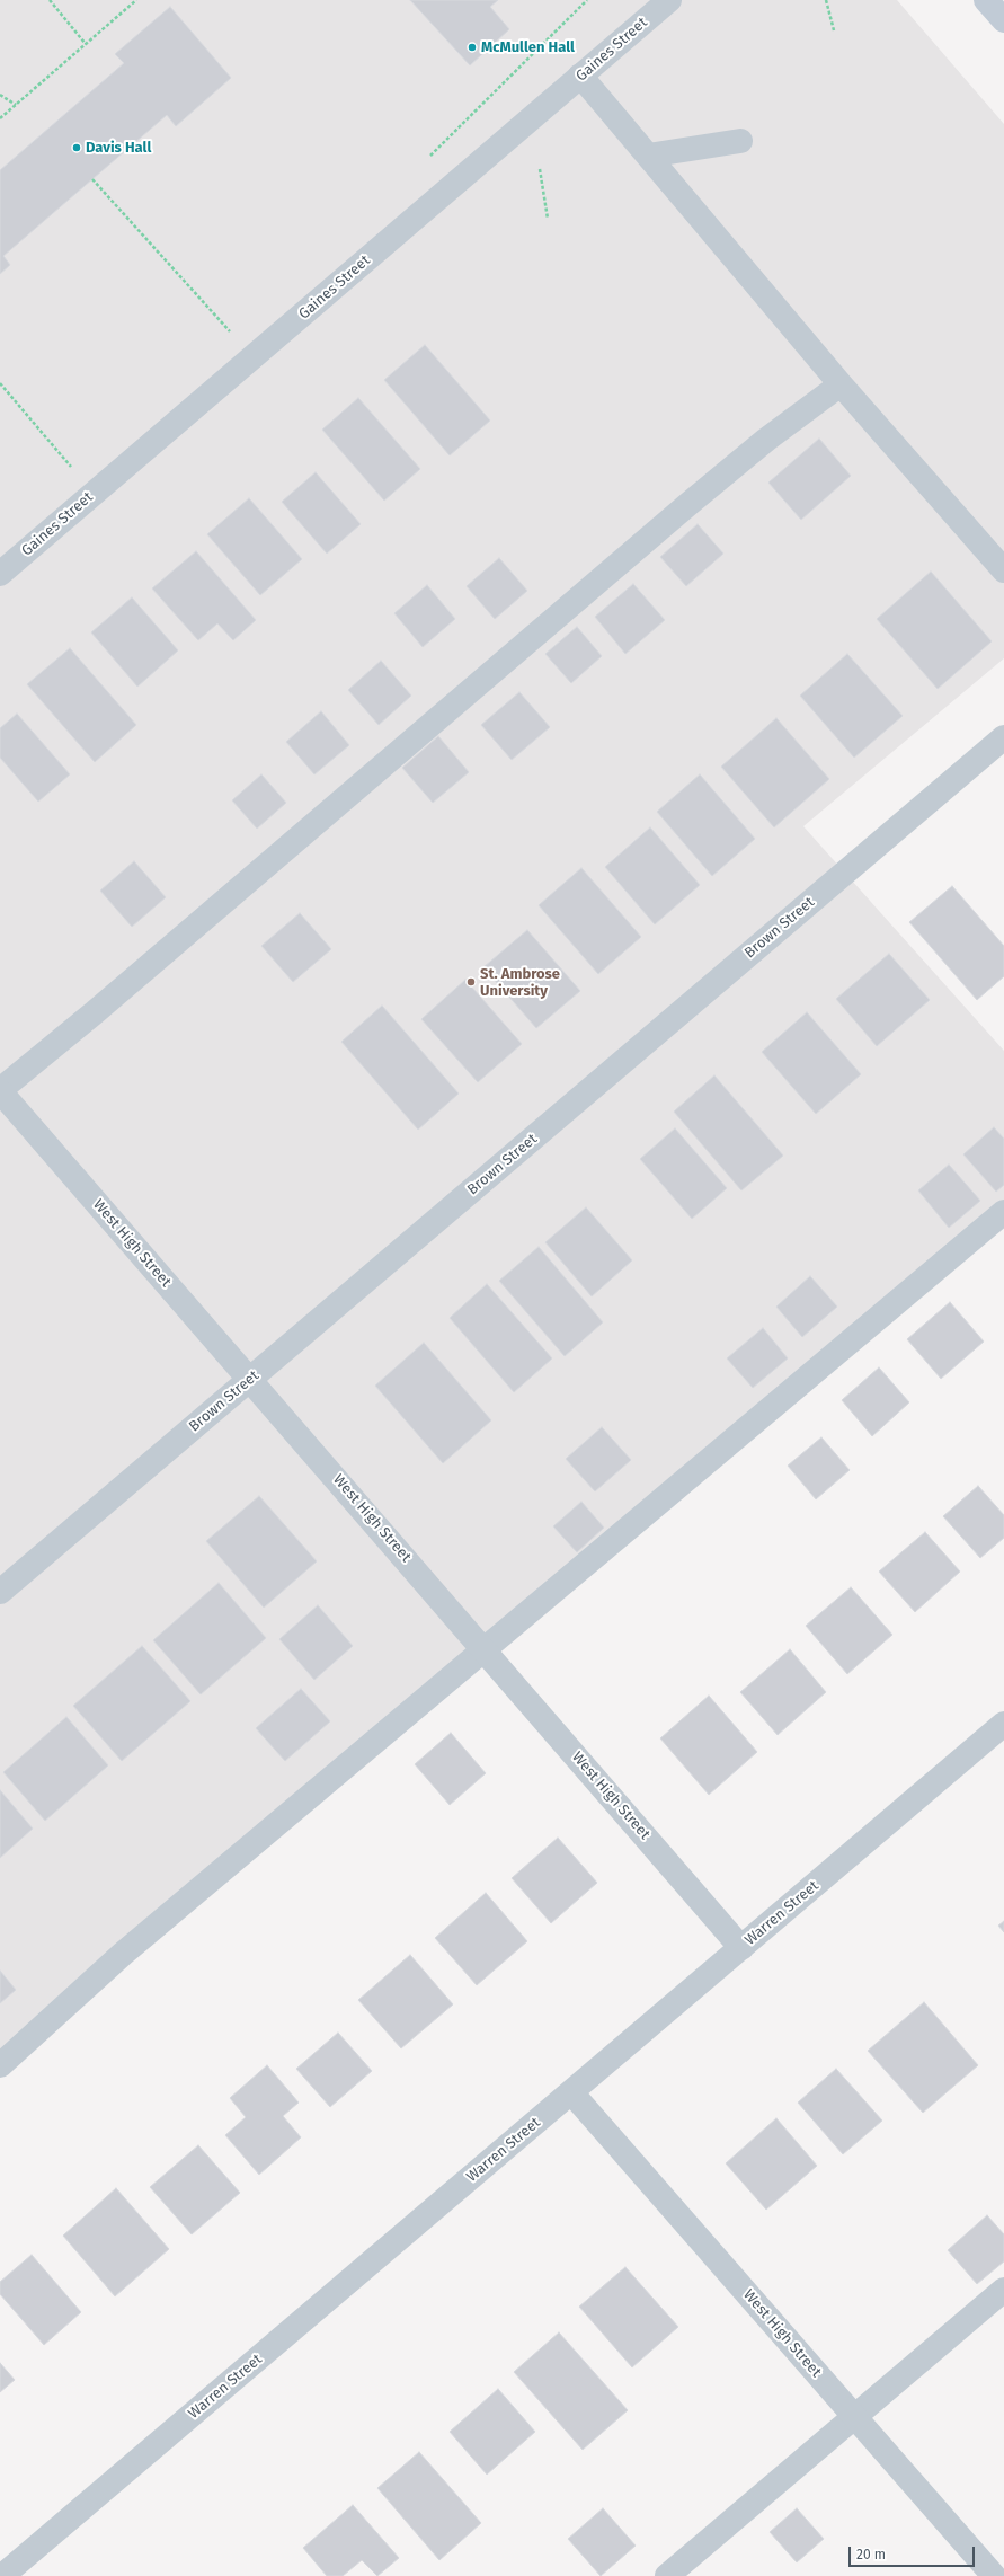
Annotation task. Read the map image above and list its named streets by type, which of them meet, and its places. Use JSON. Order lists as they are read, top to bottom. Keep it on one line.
{"streets":{"street":["Gaines Street","Brown Street","West High Street","Warren Street"]},"crossings":[["Brown Street","West High Street"],["West High Street","Warren Street"]],"places":["McMullen Hall","Davis Hall","St. Ambrose University"],"scale_bar":"20 m"}
